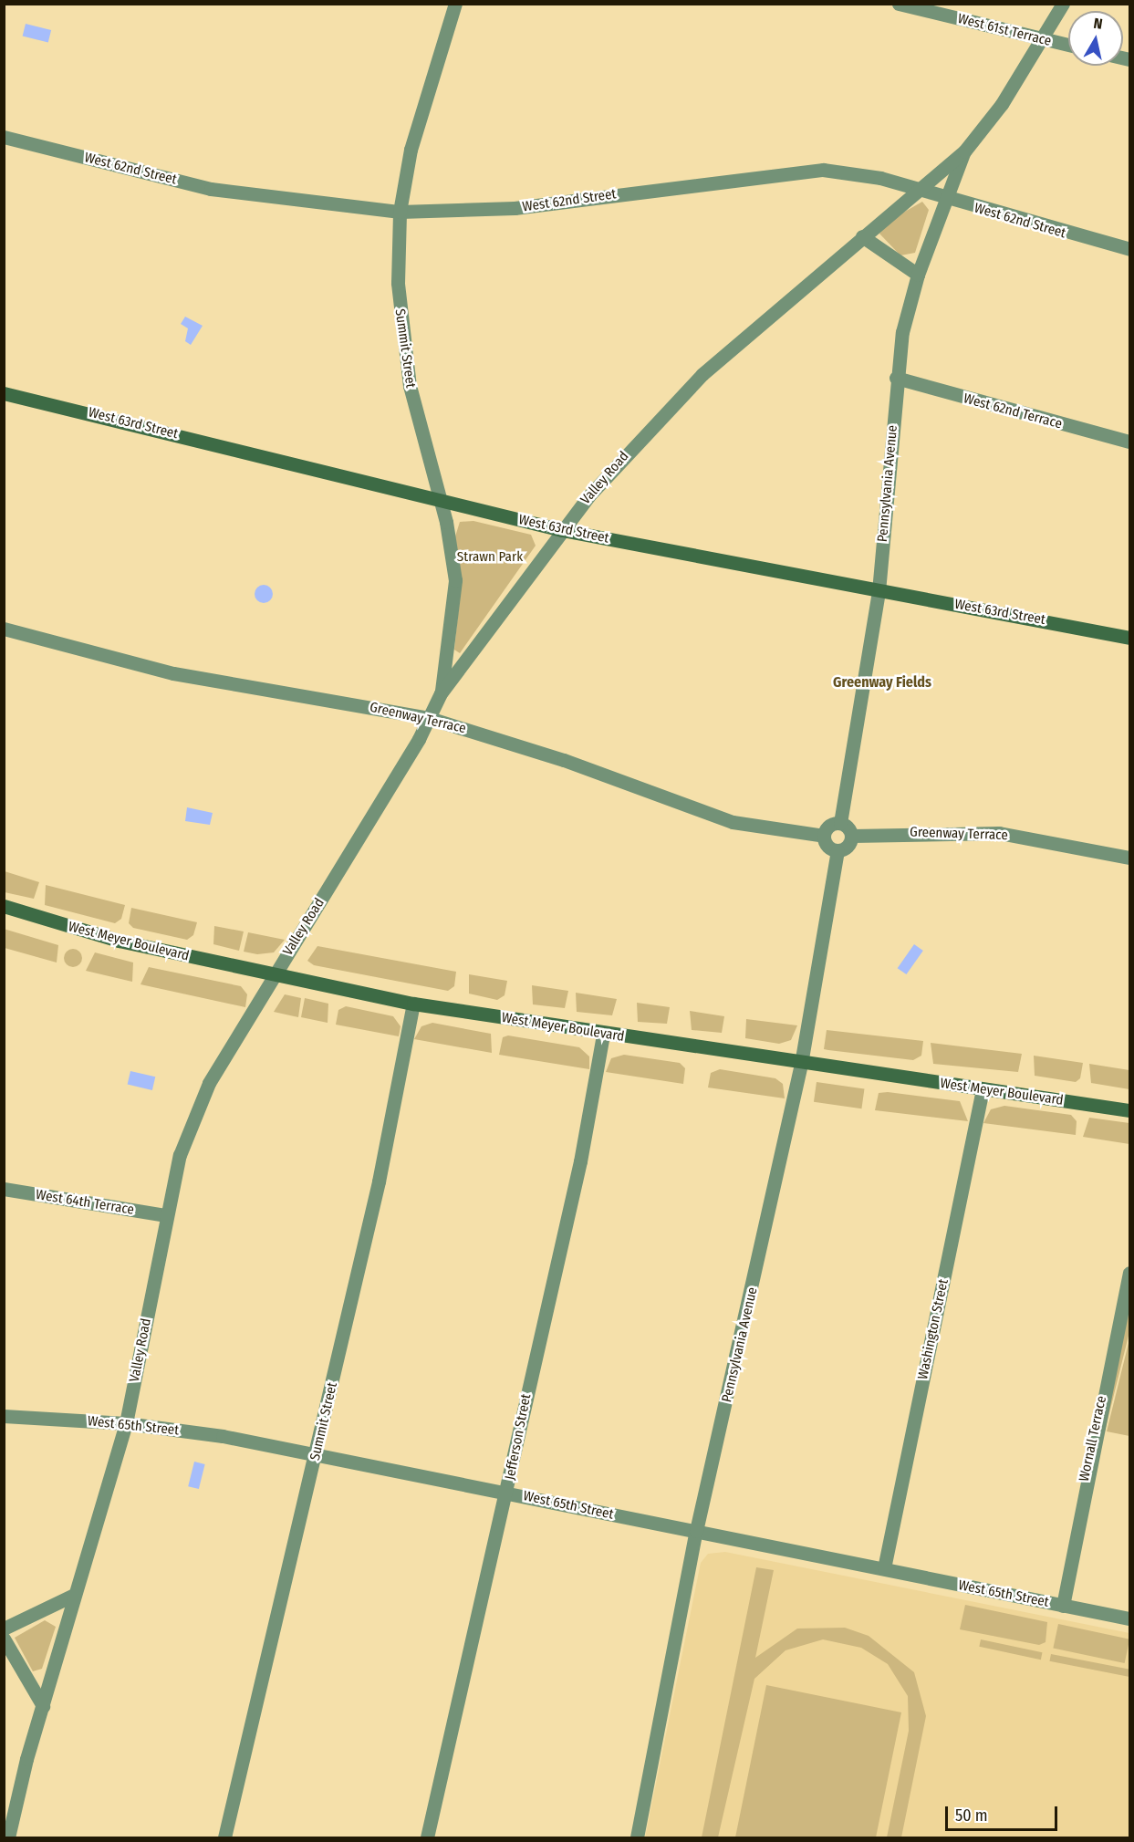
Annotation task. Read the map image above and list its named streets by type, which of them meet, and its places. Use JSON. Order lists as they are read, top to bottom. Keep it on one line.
{"streets":{"main road":["West 63rd Street","West Meyer Boulevard"],"street":["West 61st Terrace","West 62nd Street","Summit Street","West 62nd Terrace","Valley Road","Pennsylvania Avenue","Greenway Terrace","West 64th Terrace","Washington Street","West 65th Street","Jefferson Street","Wornall Terrace"]},"crossings":[["West 61st Terrace","Pennsylvania Avenue"],["West 62nd Street","Summit Street"],["West 62nd Street","Valley Road"],["West 62nd Street","Pennsylvania Avenue"],["Summit Street","West 63rd Street"],["Summit Street","Valley Road"],["Summit Street","West Meyer Boulevard"],["Summit Street","West 65th Street"],["West 62nd Terrace","Pennsylvania Avenue"],["West 63rd Street","Valley Road"],["West 63rd Street","Pennsylvania Avenue"],["Valley Road","Pennsylvania Avenue"],["Valley Road","Greenway Terrace"],["Valley Road","West Meyer Boulevard"],["Valley Road","West 64th Terrace"],["Valley Road","West 65th Street"],["Pennsylvania Avenue","Greenway Terrace"],["Pennsylvania Avenue","West Meyer Boulevard"],["Pennsylvania Avenue","West 65th Street"],["West Meyer Boulevard","Washington Street"],["West Meyer Boulevard","Jefferson Street"],["Washington Street","West 65th Street"],["West 65th Street","Jefferson Street"],["West 65th Street","Wornall Terrace"]],"districts":["Greenway Fields"],"parks":["Strawn Park"],"scale_bar":"50 m","north":"top"}
